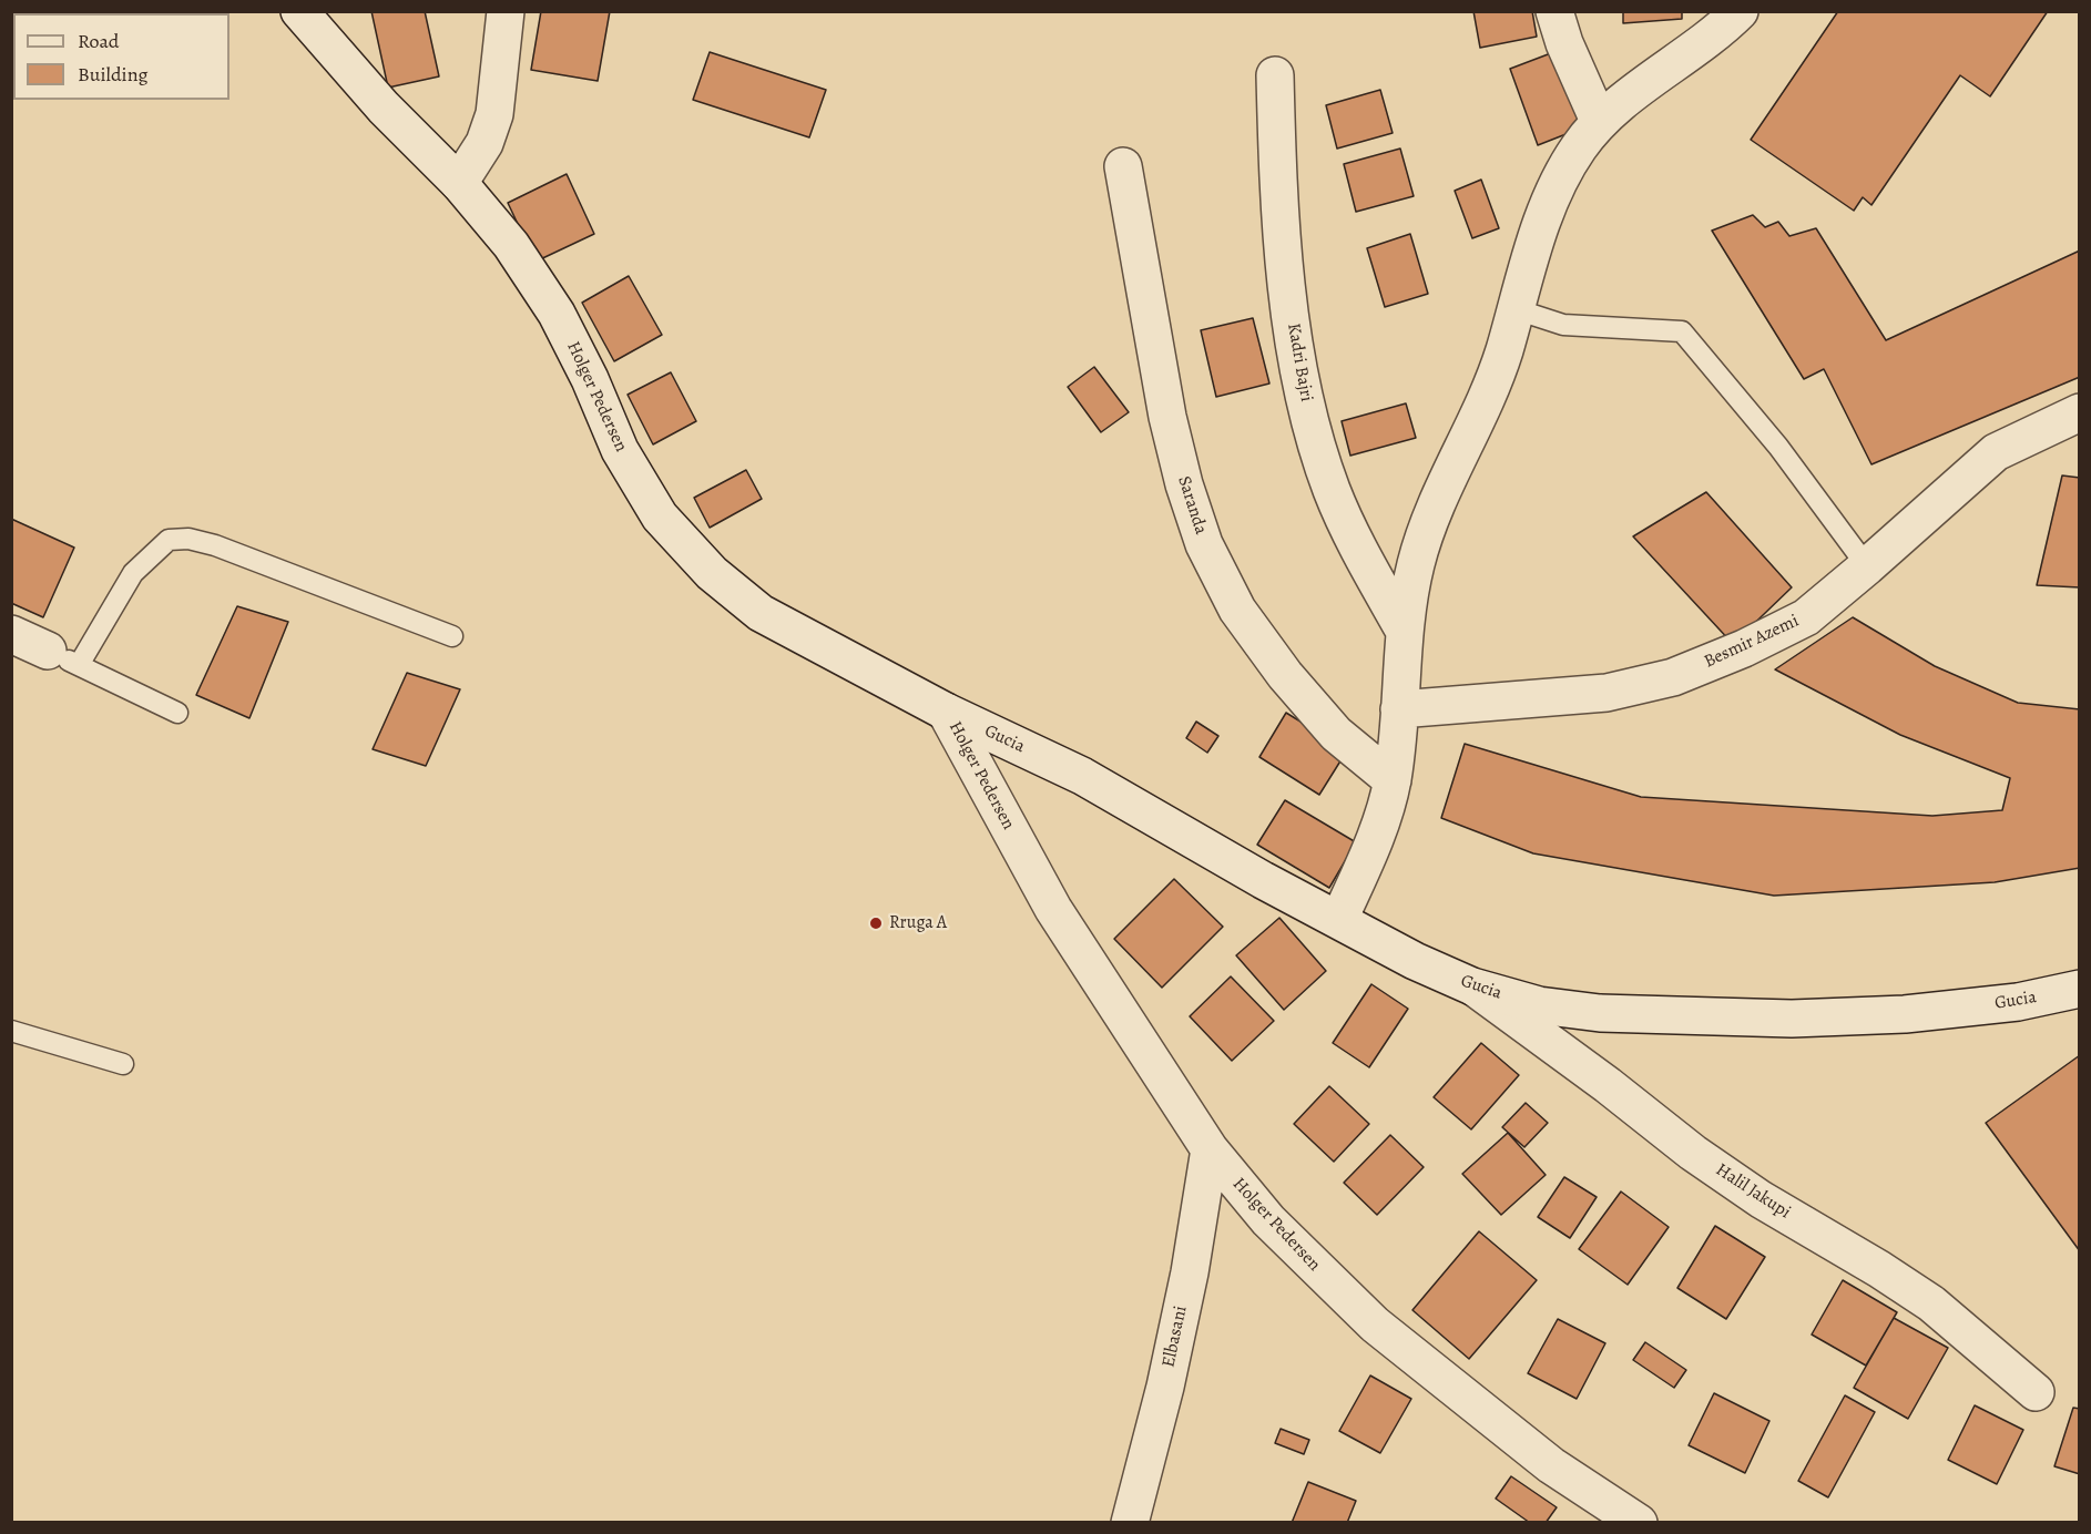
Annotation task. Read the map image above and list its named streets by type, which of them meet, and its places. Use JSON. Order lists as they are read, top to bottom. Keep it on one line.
{"streets":{"street":["Kadri Bajri","Holger Pedersen","Saranda","Besmir Azemi","Gucia","Halil Jakupi","Elbasani"]},"crossings":[["Holger Pedersen","Gucia"],["Holger Pedersen","Elbasani"],["Gucia","Halil Jakupi"]],"places":["Rruga A"],"legend":["Road","Building"]}
